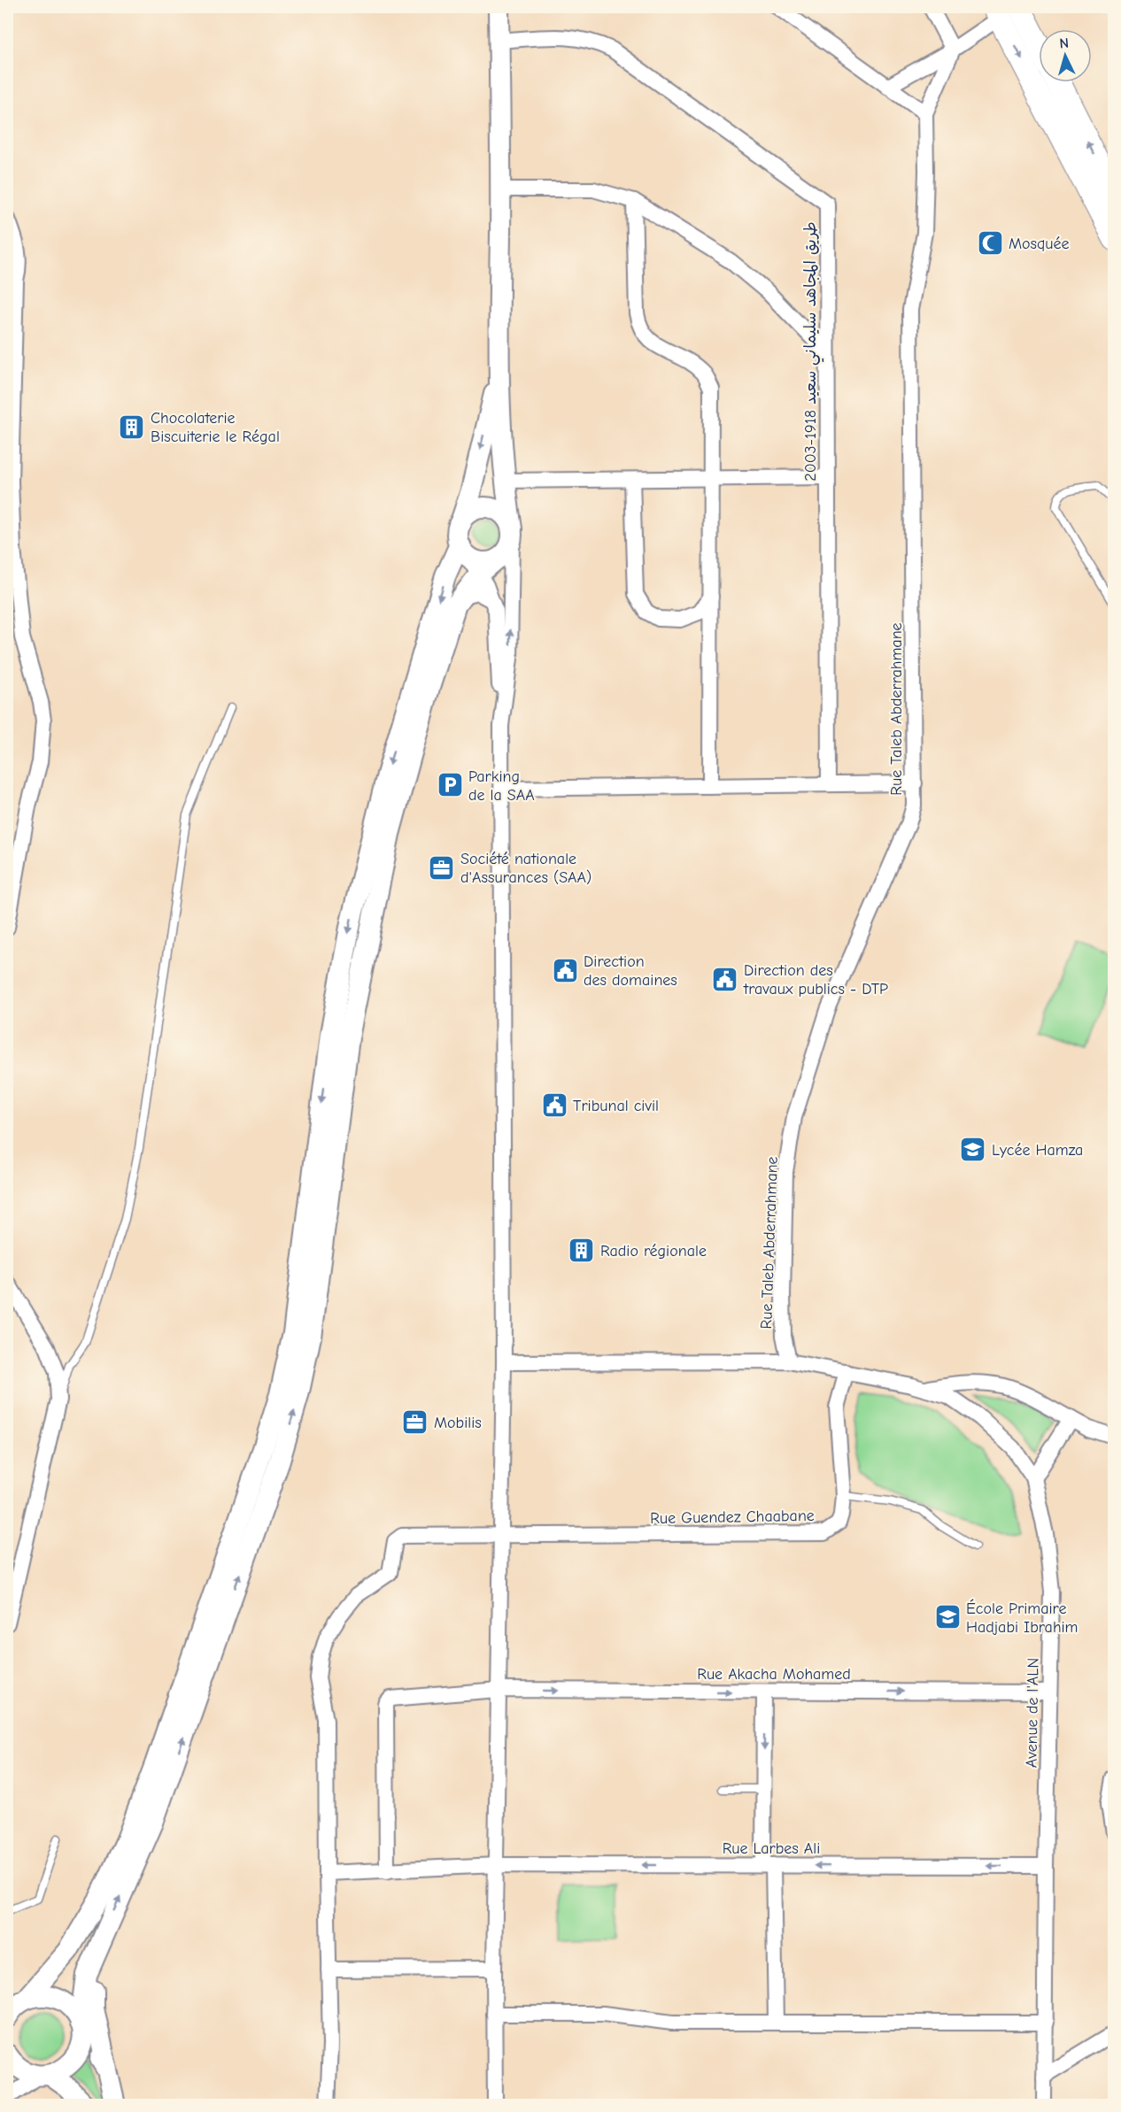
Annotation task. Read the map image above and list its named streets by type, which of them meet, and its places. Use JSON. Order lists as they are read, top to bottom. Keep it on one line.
{"streets":{"street":["طريق المجاهد سليماني سعيد 1918-2003","Rue Taleb Abderrahmane","Rue Guendez Chaabane","Rue Akacha Mohamed","Avenue de l'ALN","Rue Larbes Ali"]},"crossings":[["Rue Taleb Abderrahmane","Avenue de l'ALN"],["Rue Guendez Chaabane","Avenue de l'ALN"],["Rue Akacha Mohamed","Avenue de l'ALN"],["Rue Akacha Mohamed","Rue Larbes Ali"],["Avenue de l'ALN","Rue Larbes Ali"]],"one_way":["Rue Akacha Mohamed","Rue Larbes Ali"],"places":{"mosque":["Mosquée"],"building":["Chocolaterie Biscuiterie le Régal","Radio régionale"],"parking":["Parking de la SAA"],"office":["Société nationale d'Assurances (SAA)","Mobilis"],"public building":["Direction des domaines","Direction des travaux publics - DTP","Tribunal civil"],"school or university":["Lycée Hamza","École Primaire Hadjabi Ibrahim"]},"north":"top"}
